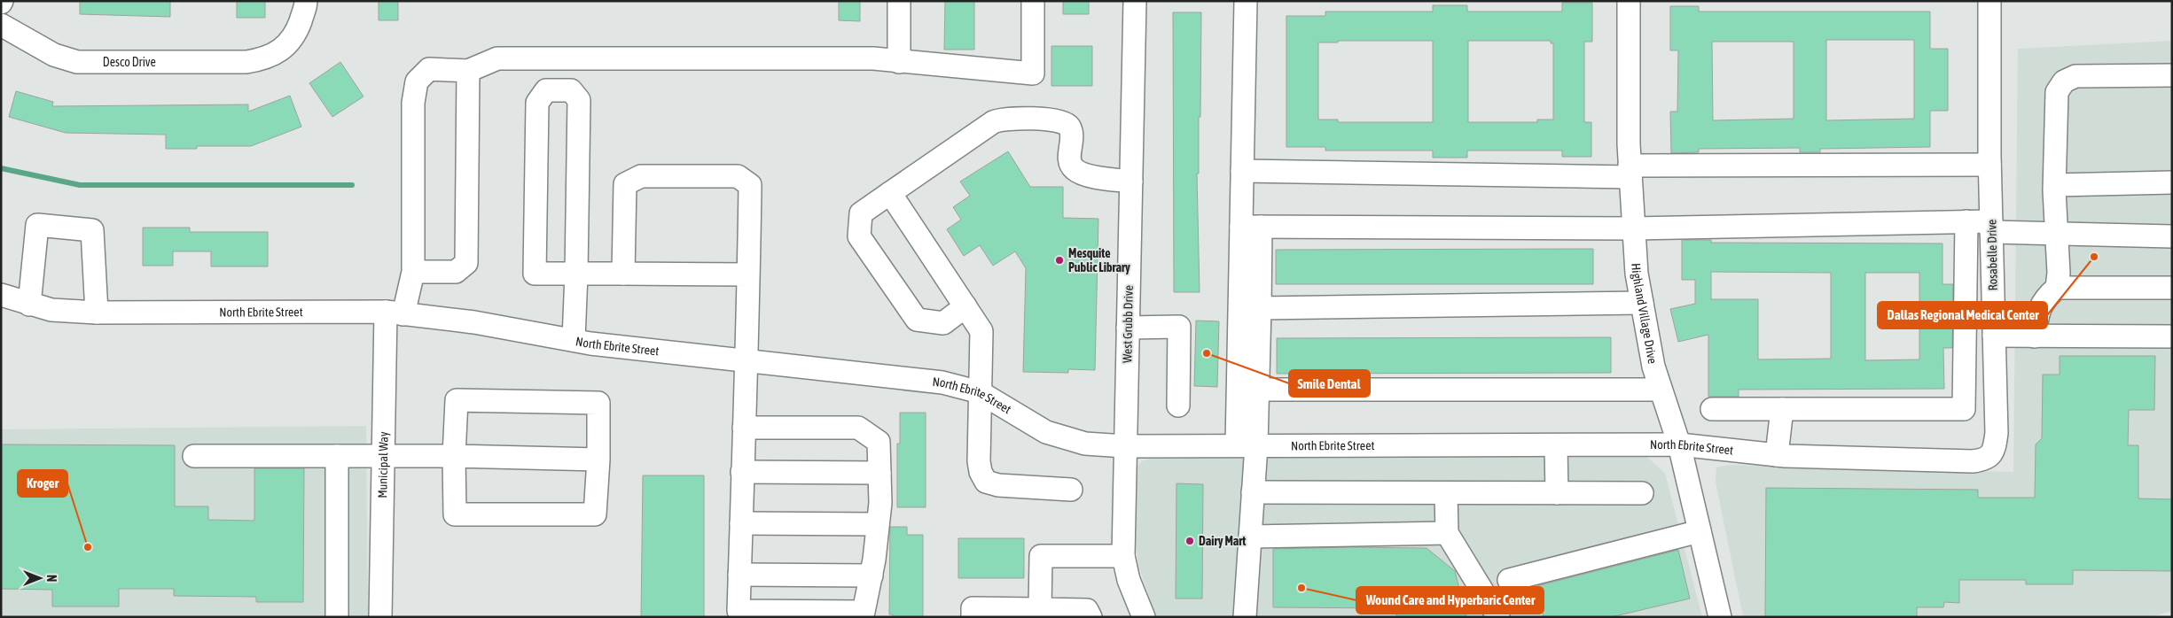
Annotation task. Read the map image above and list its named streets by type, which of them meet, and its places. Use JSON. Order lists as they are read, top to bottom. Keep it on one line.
{"streets":{"street":["Desco Drive","Rosabelle Drive","North Ebrite Street","Highland Village Drive","West Grubb Drive","Municipal Way"]},"crossings":[["Rosabelle Drive","North Ebrite Street"],["North Ebrite Street","Highland Village Drive"],["North Ebrite Street","West Grubb Drive"],["North Ebrite Street","Municipal Way"]],"places":["Dallas Regional Medical Center","Mesquite Public Library","Smile Dental","Dairy Mart","Kroger","Wound Care and Hyperbaric Center"],"north":"right"}
